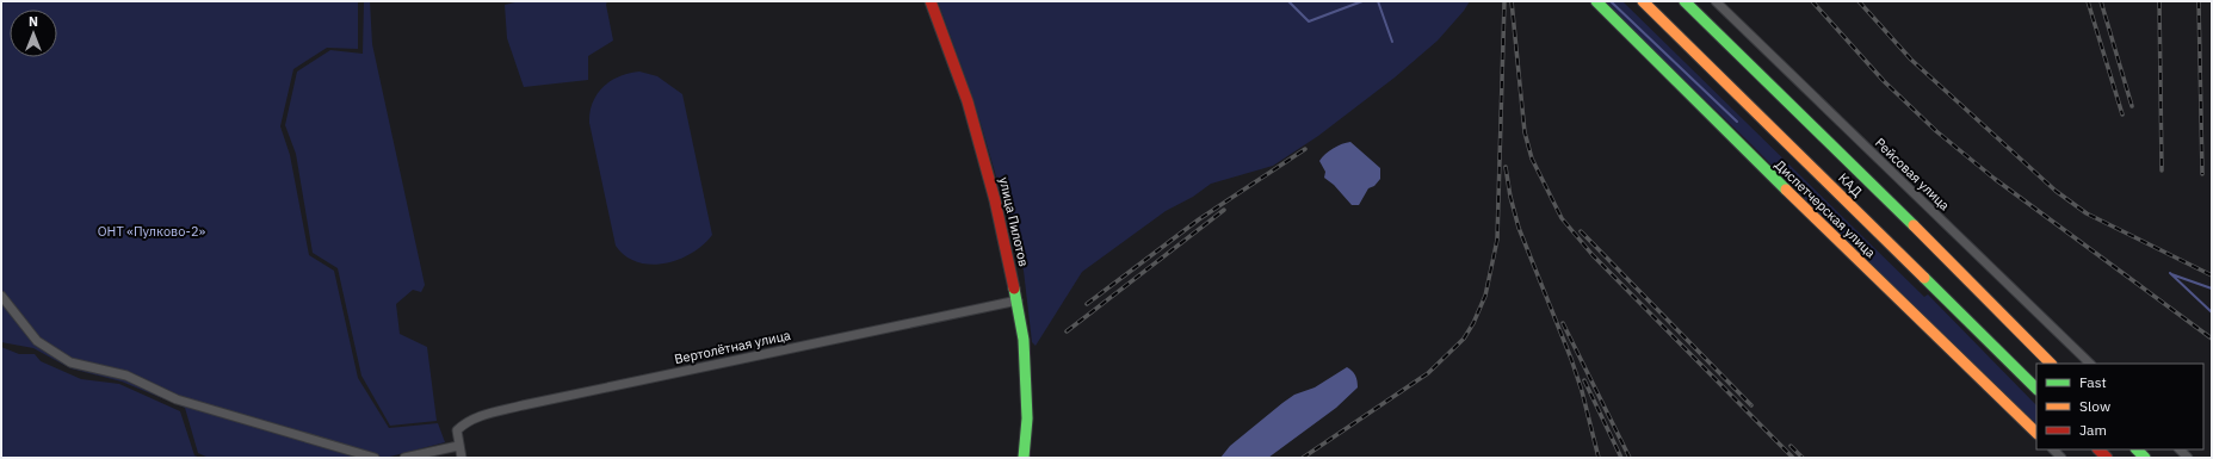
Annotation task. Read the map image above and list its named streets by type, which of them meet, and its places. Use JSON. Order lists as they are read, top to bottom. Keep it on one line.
{"streets":{"main road":["КАД","Диспетчерская улица","улица Пилотов"],"street":["Рейсовая улица","Вертолётная улица"]},"crossings":[["улица Пилотов","Вертолётная улица"]],"parks":["ОНТ «Пулково-2»"],"legend":["Fast","Slow","Jam"],"north":"top"}
